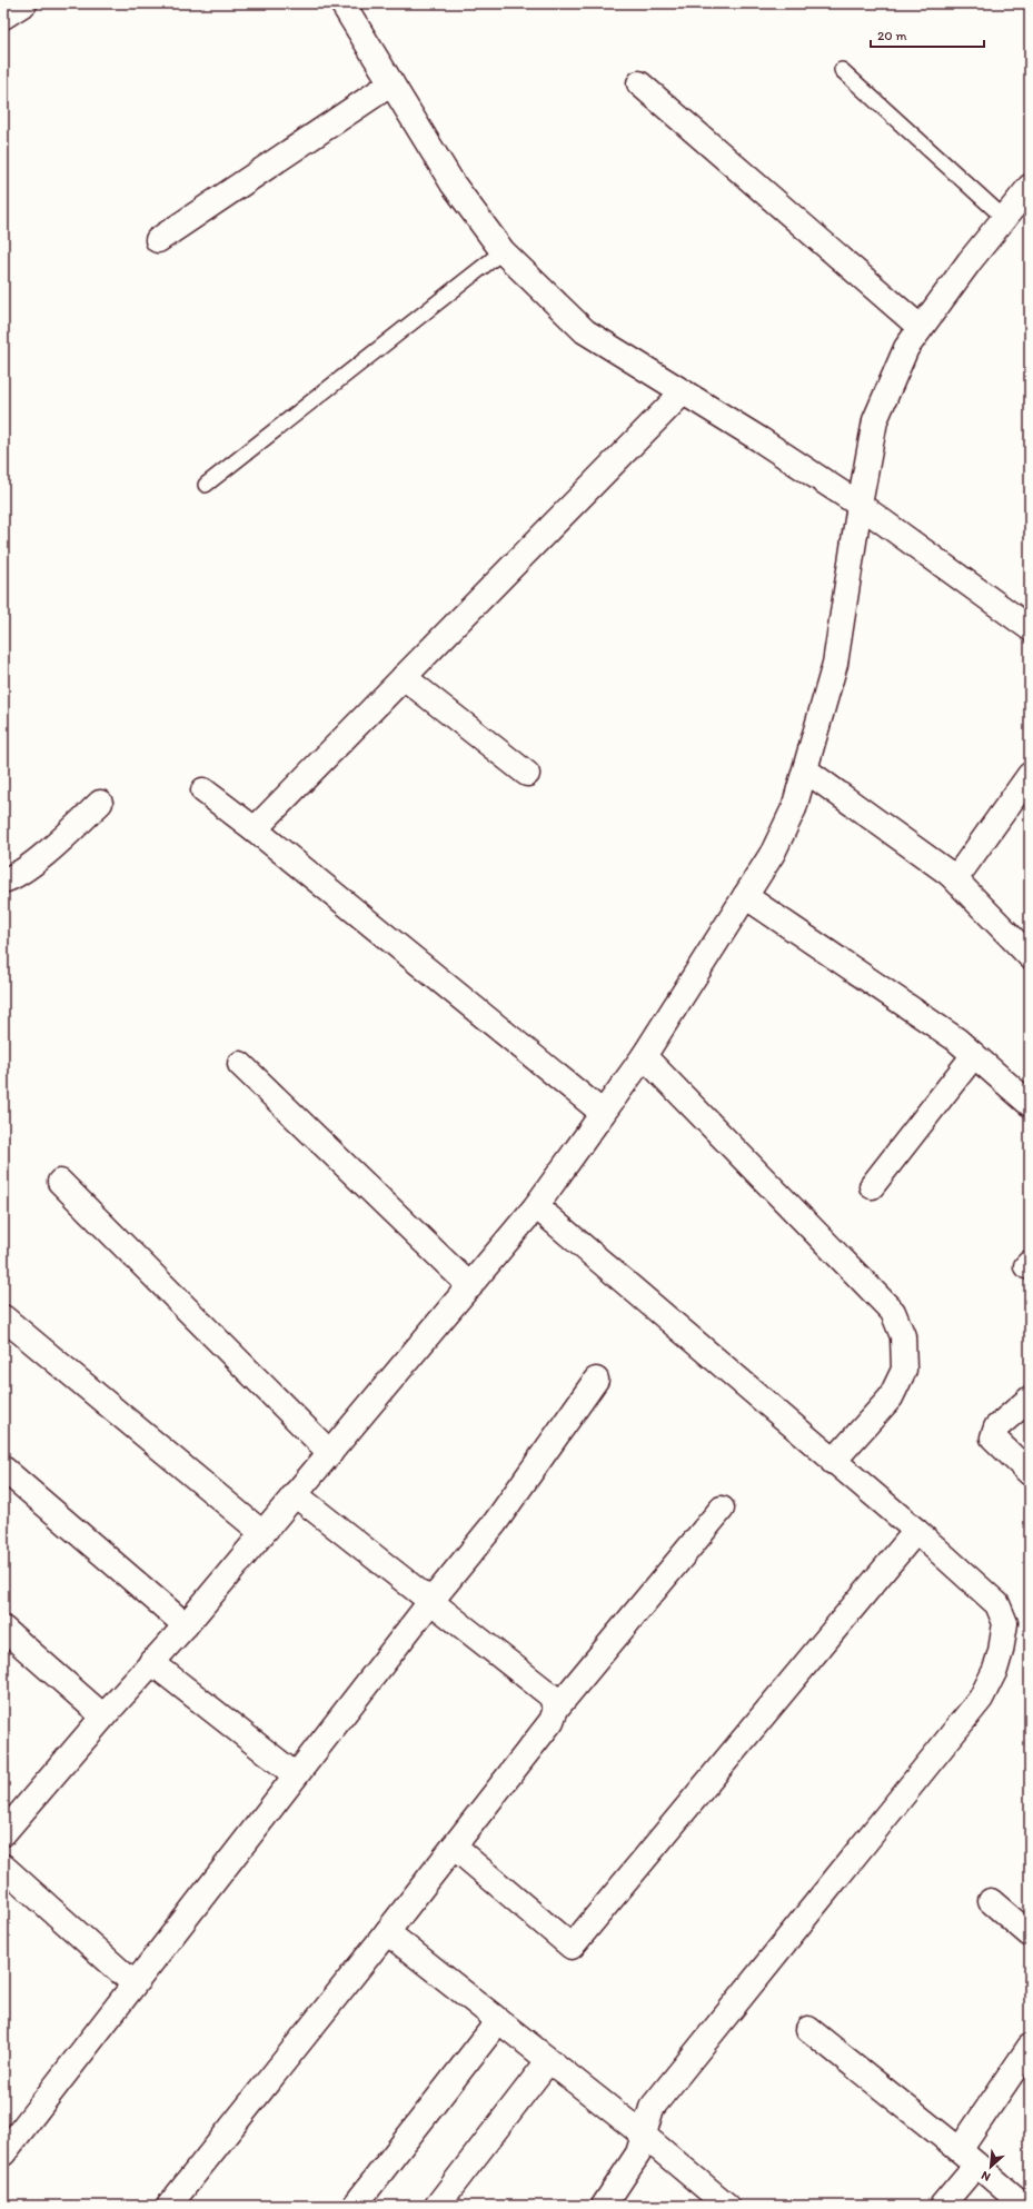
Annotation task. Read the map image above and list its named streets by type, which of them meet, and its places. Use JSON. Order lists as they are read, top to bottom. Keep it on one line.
{"scale_bar":"20 m","north":"bottom left"}
